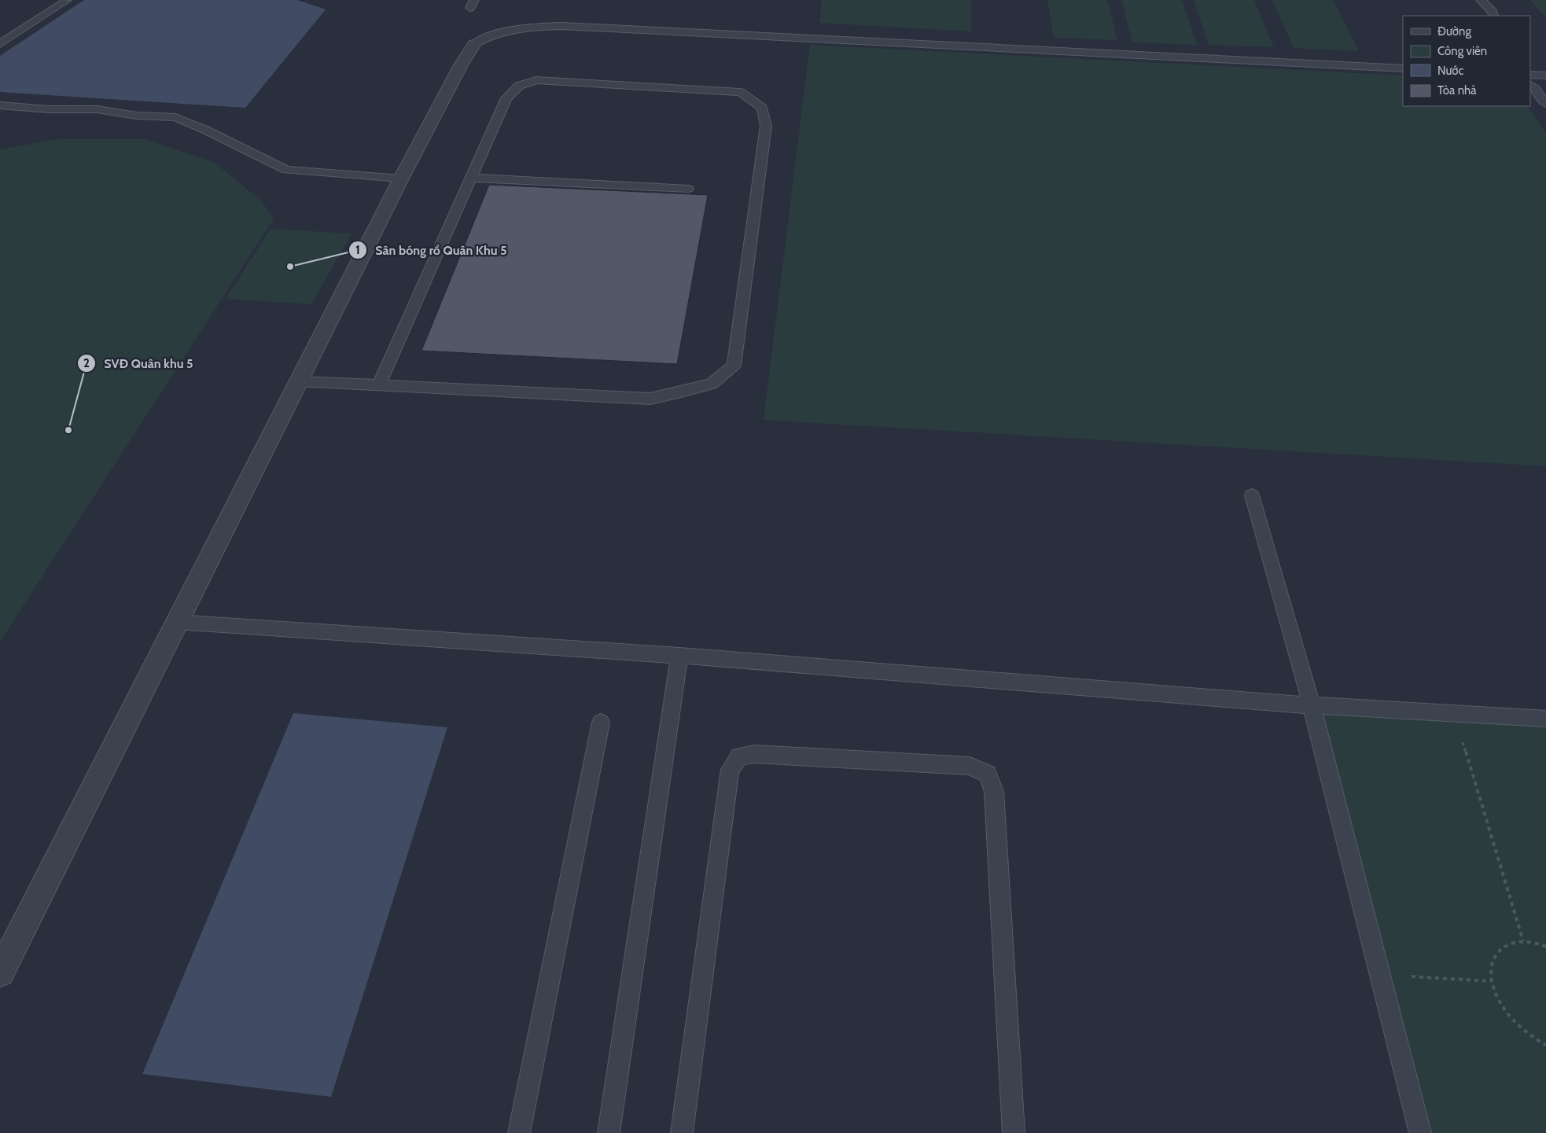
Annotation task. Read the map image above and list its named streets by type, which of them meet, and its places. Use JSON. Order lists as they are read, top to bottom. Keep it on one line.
{"places":["Sân bóng rổ Quân Khu 5","SVĐ Quân khu 5"],"legend":["Đường","Công viên","Nước","Tòa nhà"]}
